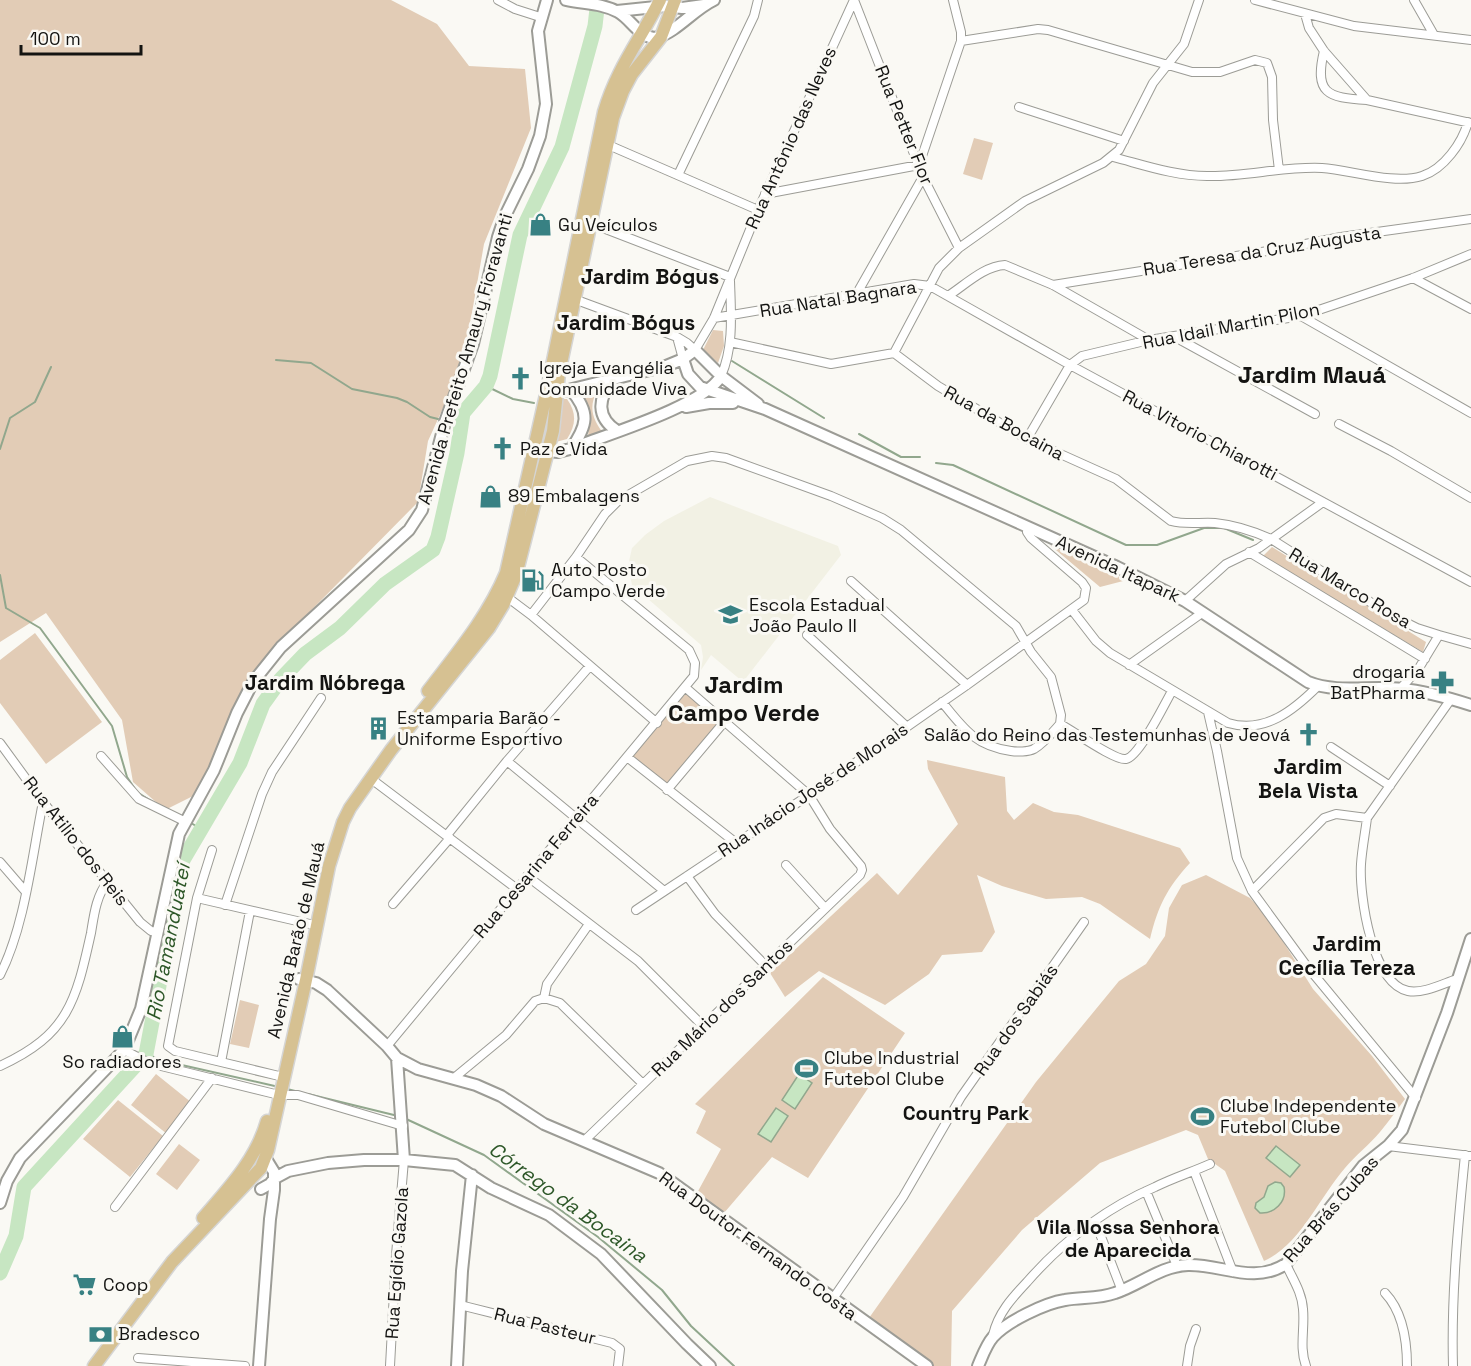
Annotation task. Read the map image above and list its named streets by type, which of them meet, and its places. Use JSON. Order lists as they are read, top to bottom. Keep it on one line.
{"streets":{"main road":["Avenida Barão de Mauá"],"street":["Rua Petter Flor","Rua Antônio das Neves","Rua Teresa da Cruz Augusta","Rua Natal Bagnara","Rua Idail Martin Pilon","Avenida Prefeito Amaury Fioravanti","Rua da Bocaina","Rua Vitorio Chiarotti","Avenida Itapark","Rua Marco Rosa","Rua Inácio José de Morais","Rua Atilio dos Reis","Rua Cesarina Ferreira","Rua Mário dos Santos","Rua dos Sabiás","Rua Brás Cubas","Rua Doutor Fernando Costa","Rua Egídio Gazola","Rua Pasteur"]},"crossings":[["Rua Petter Flor","Rua Antônio das Neves"],["Rua Antônio das Neves","Rua Natal Bagnara"],["Rua Antônio das Neves","Avenida Itapark"],["Rua Natal Bagnara","Rua Vitorio Chiarotti"],["Rua Idail Martin Pilon","Rua Vitorio Chiarotti"],["Avenida Prefeito Amaury Fioravanti","Rua Atilio dos Reis"],["Rua da Bocaina","Rua Marco Rosa"],["Avenida Itapark","Rua Inácio José de Morais"],["Rua Inácio José de Morais","Rua Mário dos Santos"],["Rua Cesarina Ferreira","Rua Doutor Fernando Costa"],["Avenida Barão de Mauá","Rua Doutor Fernando Costa"],["Rua Mário dos Santos","Rua Doutor Fernando Costa"],["Rua dos Sabiás","Rua Doutor Fernando Costa"]],"districts":["Jardim Bógus","Jardim Bógus","Jardim Mauá","Jardim Nóbrega","Jardim Campo Verde","Jardim Bela Vista","Jardim Cecília Tereza","Country Park","Vila Nossa Senhora de Aparecida"],"water":["Rio Tamanduateí","Córrego da Bocaina"],"places":{"shop":["Gu Veículos","89 Embalagens","So radiadores"],"church":["Igreja Evangélia Comunidade Viva","Paz e Vida","Salão do Reino das Testemunhas de Jeová"],"fuel station":["Auto Posto Campo Verde"],"school or university":["Escola Estadual João Paulo II"],"pharmacy":["drogaria BatPharma"],"building":["Estamparia Barão - Uniforme Esportivo"],"sports":["Clube Industrial Futebol Clube","Clube Independente Futebol Clube"],"supermarket":["Coop"],"bank":["Bradesco"]},"scale_bar":"100 m"}
